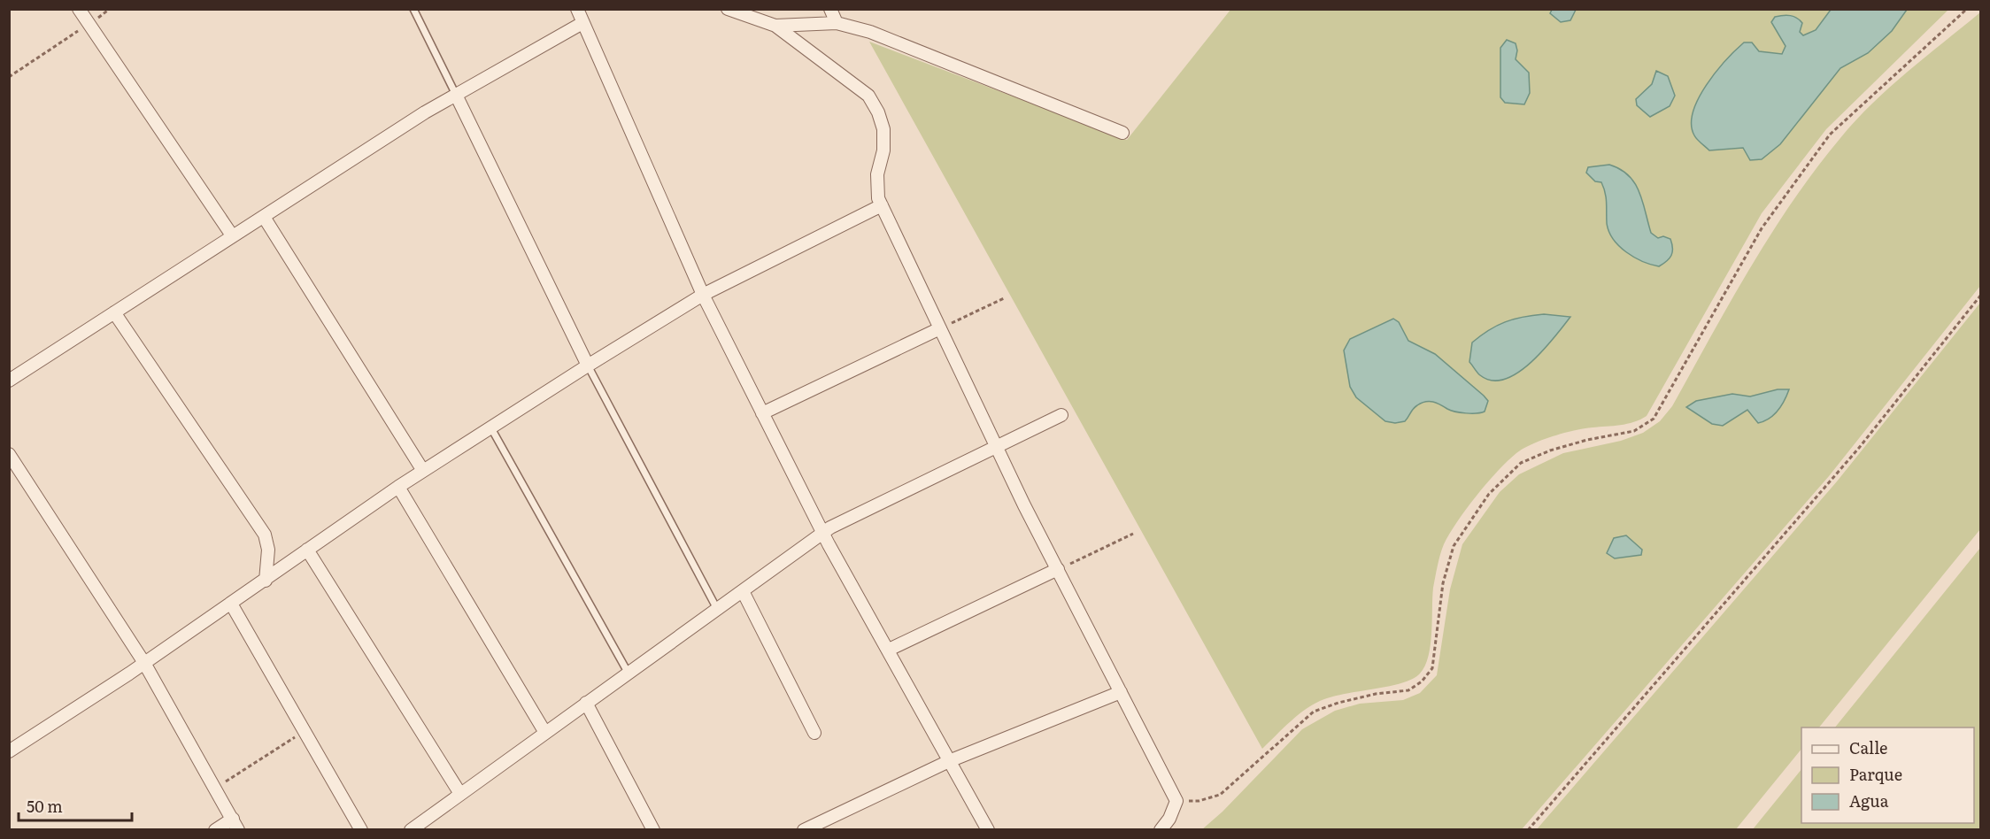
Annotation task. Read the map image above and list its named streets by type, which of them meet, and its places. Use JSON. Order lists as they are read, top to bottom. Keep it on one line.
{"legend":["Calle","Parque","Agua"],"scale_bar":"50 m"}
